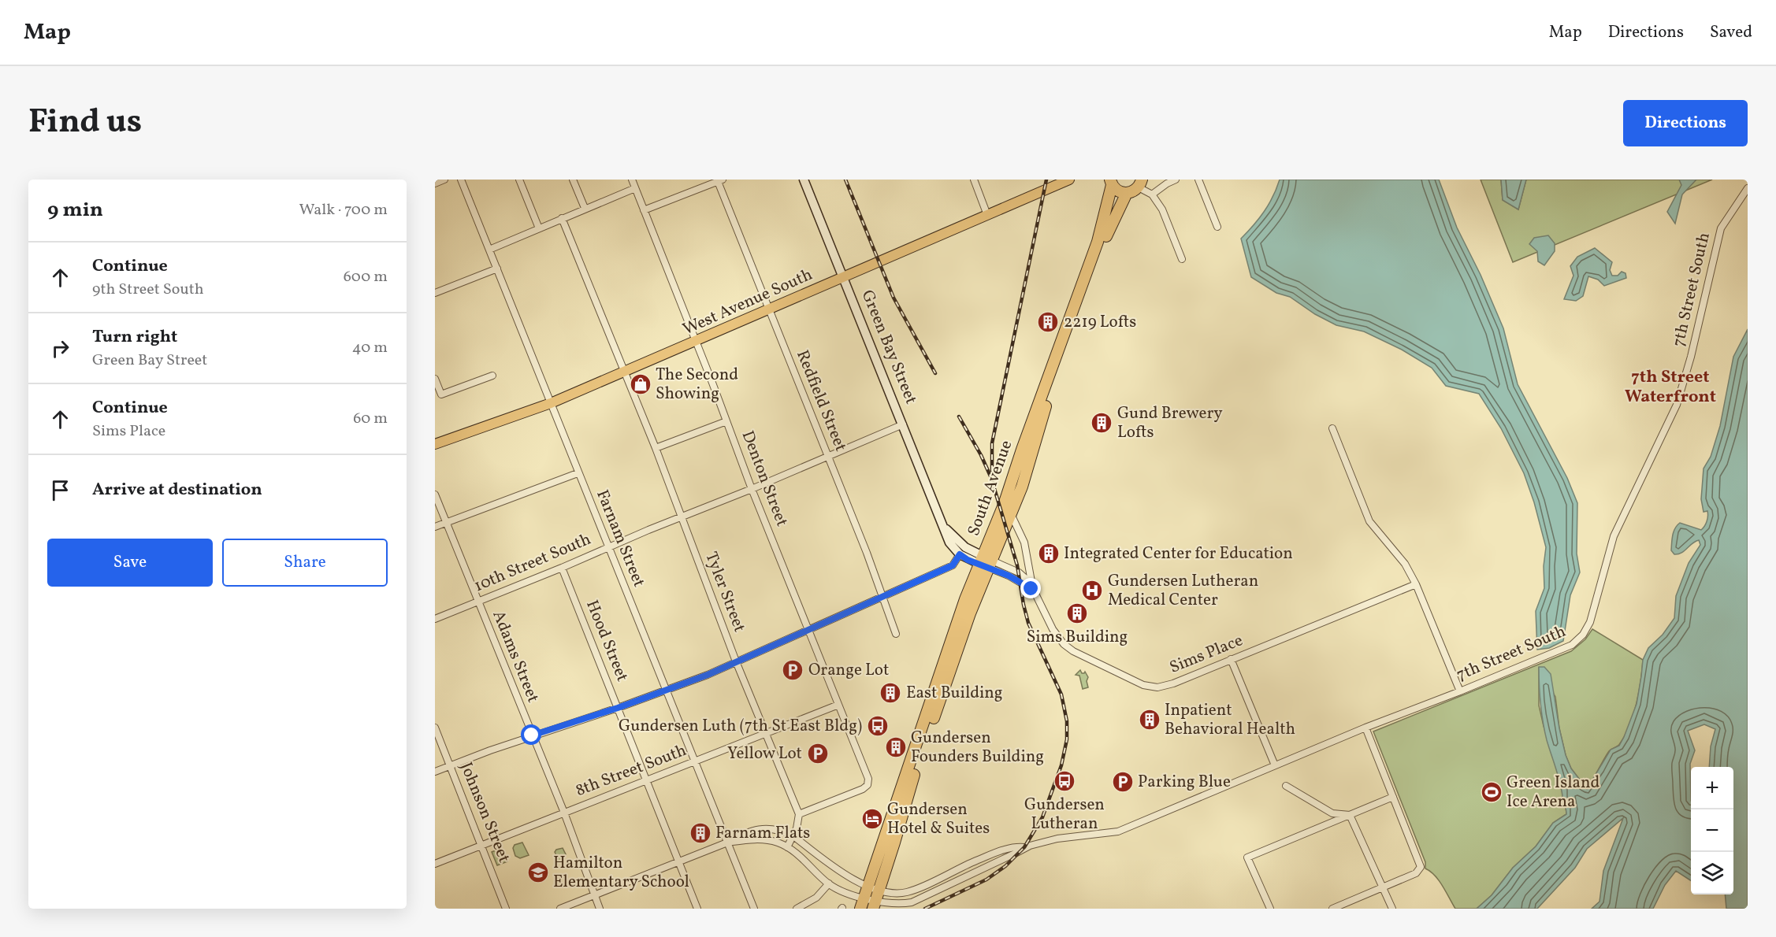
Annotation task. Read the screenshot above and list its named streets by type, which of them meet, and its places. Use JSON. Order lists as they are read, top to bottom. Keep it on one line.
{"streets":{"highway":["South Avenue"],"main road":["West Avenue South"],"street":["7th Street South","Green Bay Street","Redfield Street","Denton Street","Farnam Street","10th Street South","Tyler Street","Hood Street","Sims Place","Adams Street","8th Street South","Johnson Street"]},"crossings":[["7th Street South","South Avenue"],["7th Street South","Farnam Street"],["7th Street South","Hood Street"],["7th Street South","Adams Street"],["West Avenue South","Green Bay Street"],["West Avenue South","Redfield Street"],["West Avenue South","Denton Street"],["West Avenue South","Farnam Street"],["West Avenue South","Tyler Street"],["Green Bay Street","South Avenue"],["Green Bay Street","10th Street South"],["Redfield Street","10th Street South"],["Denton Street","10th Street South"],["Denton Street","Tyler Street"],["Denton Street","8th Street South"],["South Avenue","Sims Place"],["Farnam Street","10th Street South"],["Farnam Street","8th Street South"],["10th Street South","Tyler Street"],["10th Street South","Hood Street"],["10th Street South","Adams Street"],["Tyler Street","8th Street South"],["Hood Street","8th Street South"],["Adams Street","8th Street South"],["8th Street South","Johnson Street"]],"districts":["7th Street Waterfront"],"places":{"building":["2219 Lofts","Gund Brewery Lofts","Integrated Center for Education","Sims Building","East Building","Inpatient Behavioral Health","Gundersen Founders Building","Farnam Flats"],"shop":["The Second Showing"],"hospital":["Gundersen Lutheran Medical Center"],"parking":["Orange Lot","Yellow Lot","Parking Blue"],"bus stop":["Gundersen Luth (7th St East Bldg)","Gundersen Lutheran"],"sports":["Green Island Ice Arena"],"hotel":["Gundersen Hotel & Suites"],"school or university":["Hamilton Elementary School"]},"page":{"header":"Map","nav":["Map","Directions","Saved"],"title":"Find us","buttons":["Directions",["Save","Share"]],"heading":["9 min","Walk · 700 m"],"list":[["Continue","9th Street South","600 m"],["Turn right","Green Bay Street","40 m"],["Continue","Sims Place","60 m"],"Arrive at destination"],"map_buttons":["+","−"]}}
